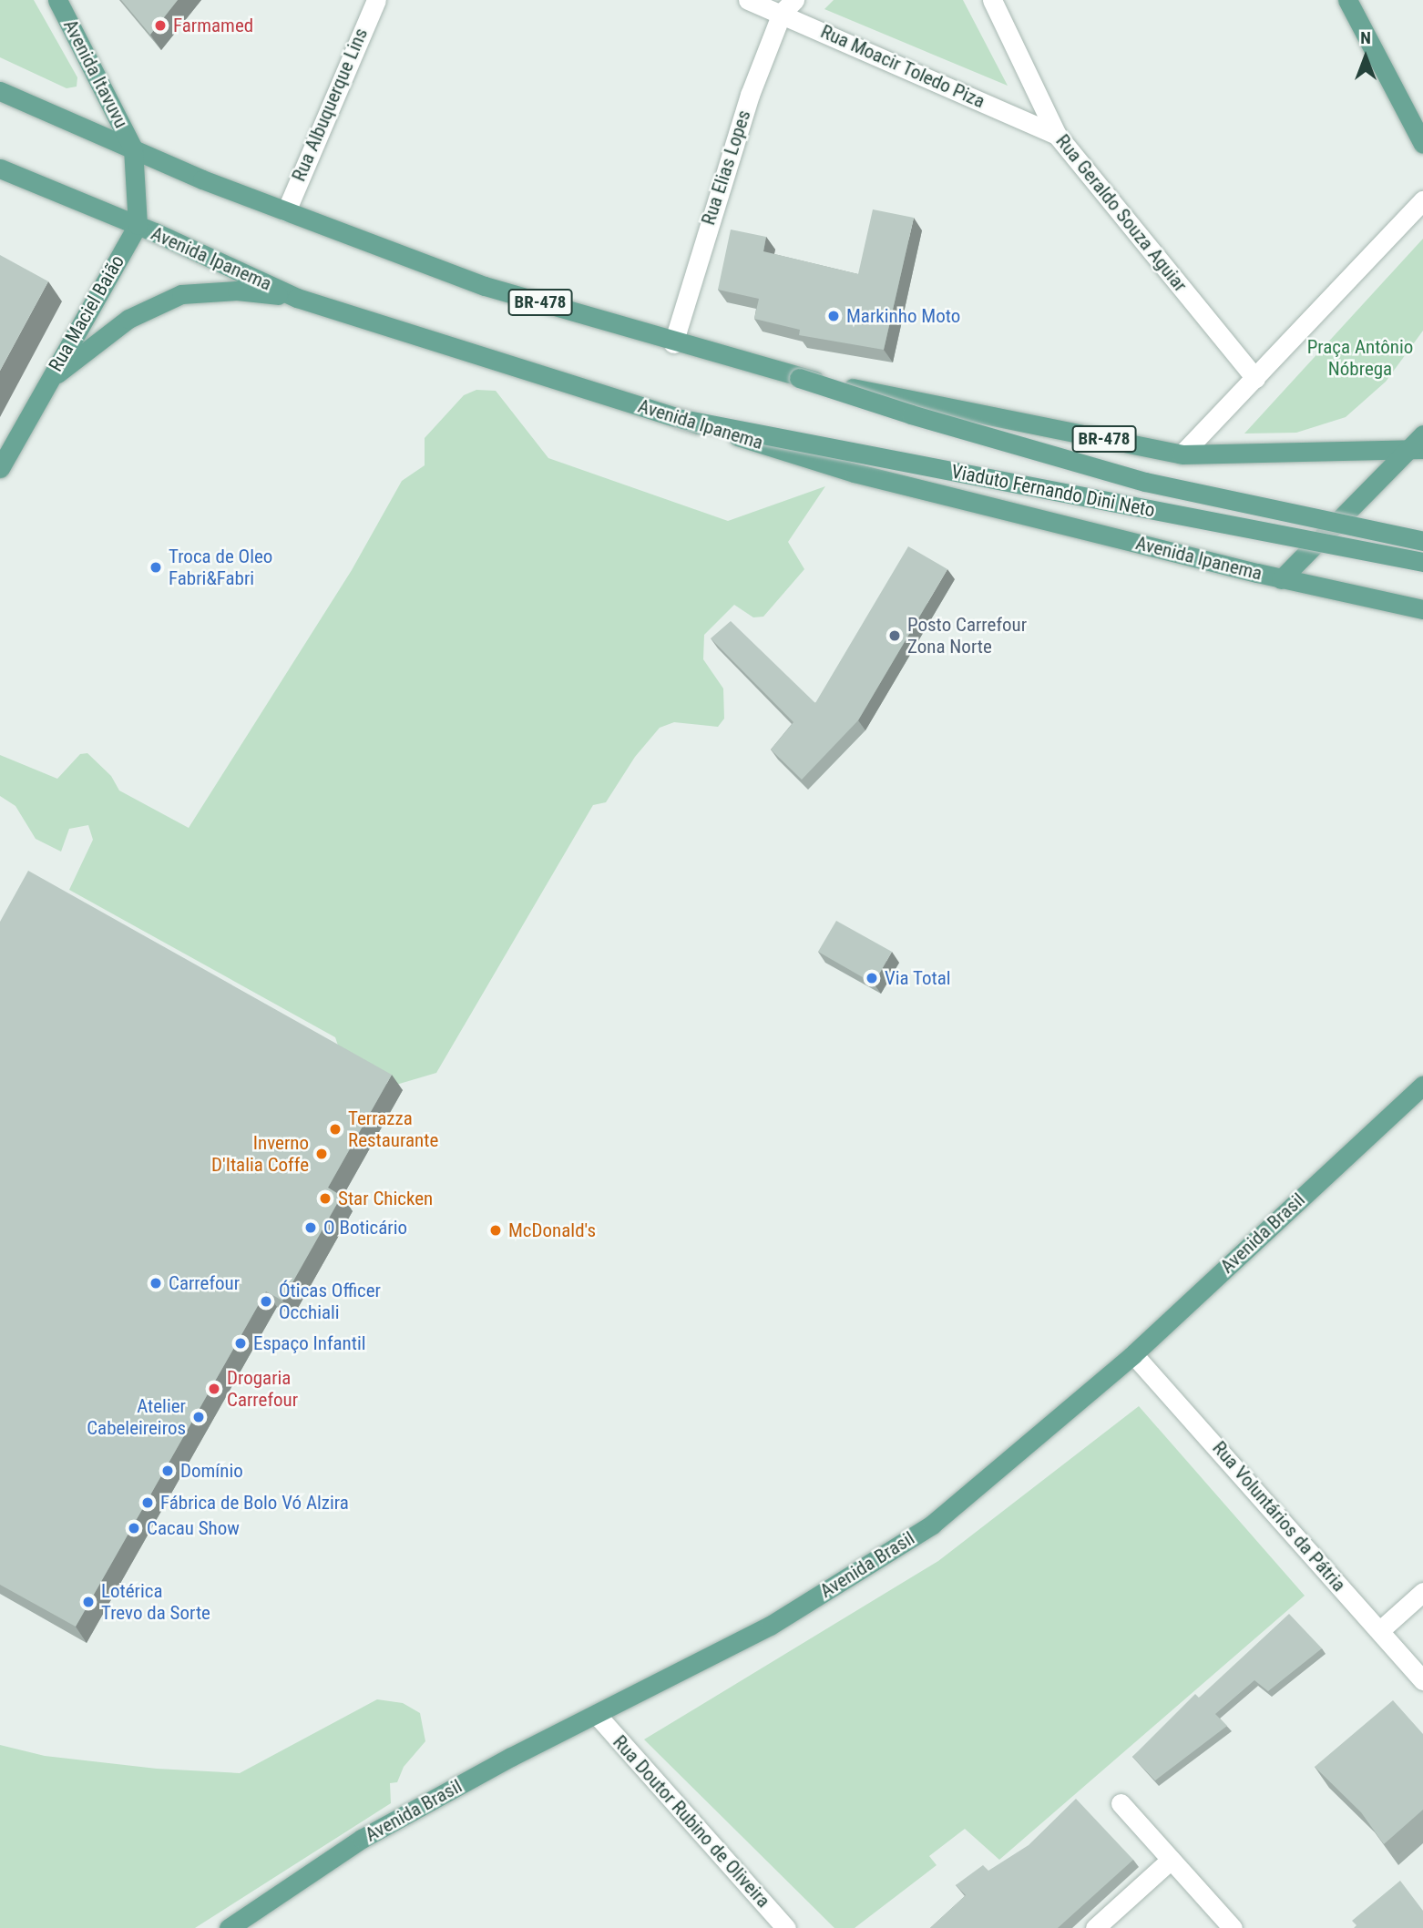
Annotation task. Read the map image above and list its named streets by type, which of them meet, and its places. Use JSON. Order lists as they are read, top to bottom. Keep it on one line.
{"streets":{"main road":["Avenida Itavuvu","Avenida Ipanema","BR-478","Rua Maciel Baião","Viaduto Fernando Dini Neto","Avenida Brasil"],"street":["Rua Moacir Toledo Piza","Rua Albuquerque Lins","Rua Elias Lopes","Rua Geraldo Souza Aguiar","Rua Voluntários da Pátria","Rua Doutor Rubino de Oliveira"]},"crossings":[["Rua Moacir Toledo Piza","Rua Elias Lopes"],["Rua Moacir Toledo Piza","Rua Geraldo Souza Aguiar"],["Avenida Itavuvu","BR-478"],["Rua Albuquerque Lins","BR-478"],["Rua Elias Lopes","BR-478"],["Avenida Ipanema","Rua Maciel Baião"],["Avenida Ipanema","Viaduto Fernando Dini Neto"],["BR-478","Viaduto Fernando Dini Neto"],["Avenida Brasil","Rua Voluntários da Pátria"],["Avenida Brasil","Rua Doutor Rubino de Oliveira"]],"parks":["Praça Antônio Nóbrega"],"places":["Farmamed","Markinho Moto","Troca de Oleo Fabri&Fabri","Posto Carrefour Zona Norte","Via Total","Terrazza Restaurante","Inverno D'Italia Coffe","Star Chicken","O Boticário","McDonald's","Carrefour","Óticas Officer Occhiali","Espaço Infantil","Drogaria Carrefour","Atelier Cabeleireiros","Domínio","Fábrica de Bolo Vó Alzira","Cacau Show","Lotérica Trevo da Sorte"],"north":"top"}
